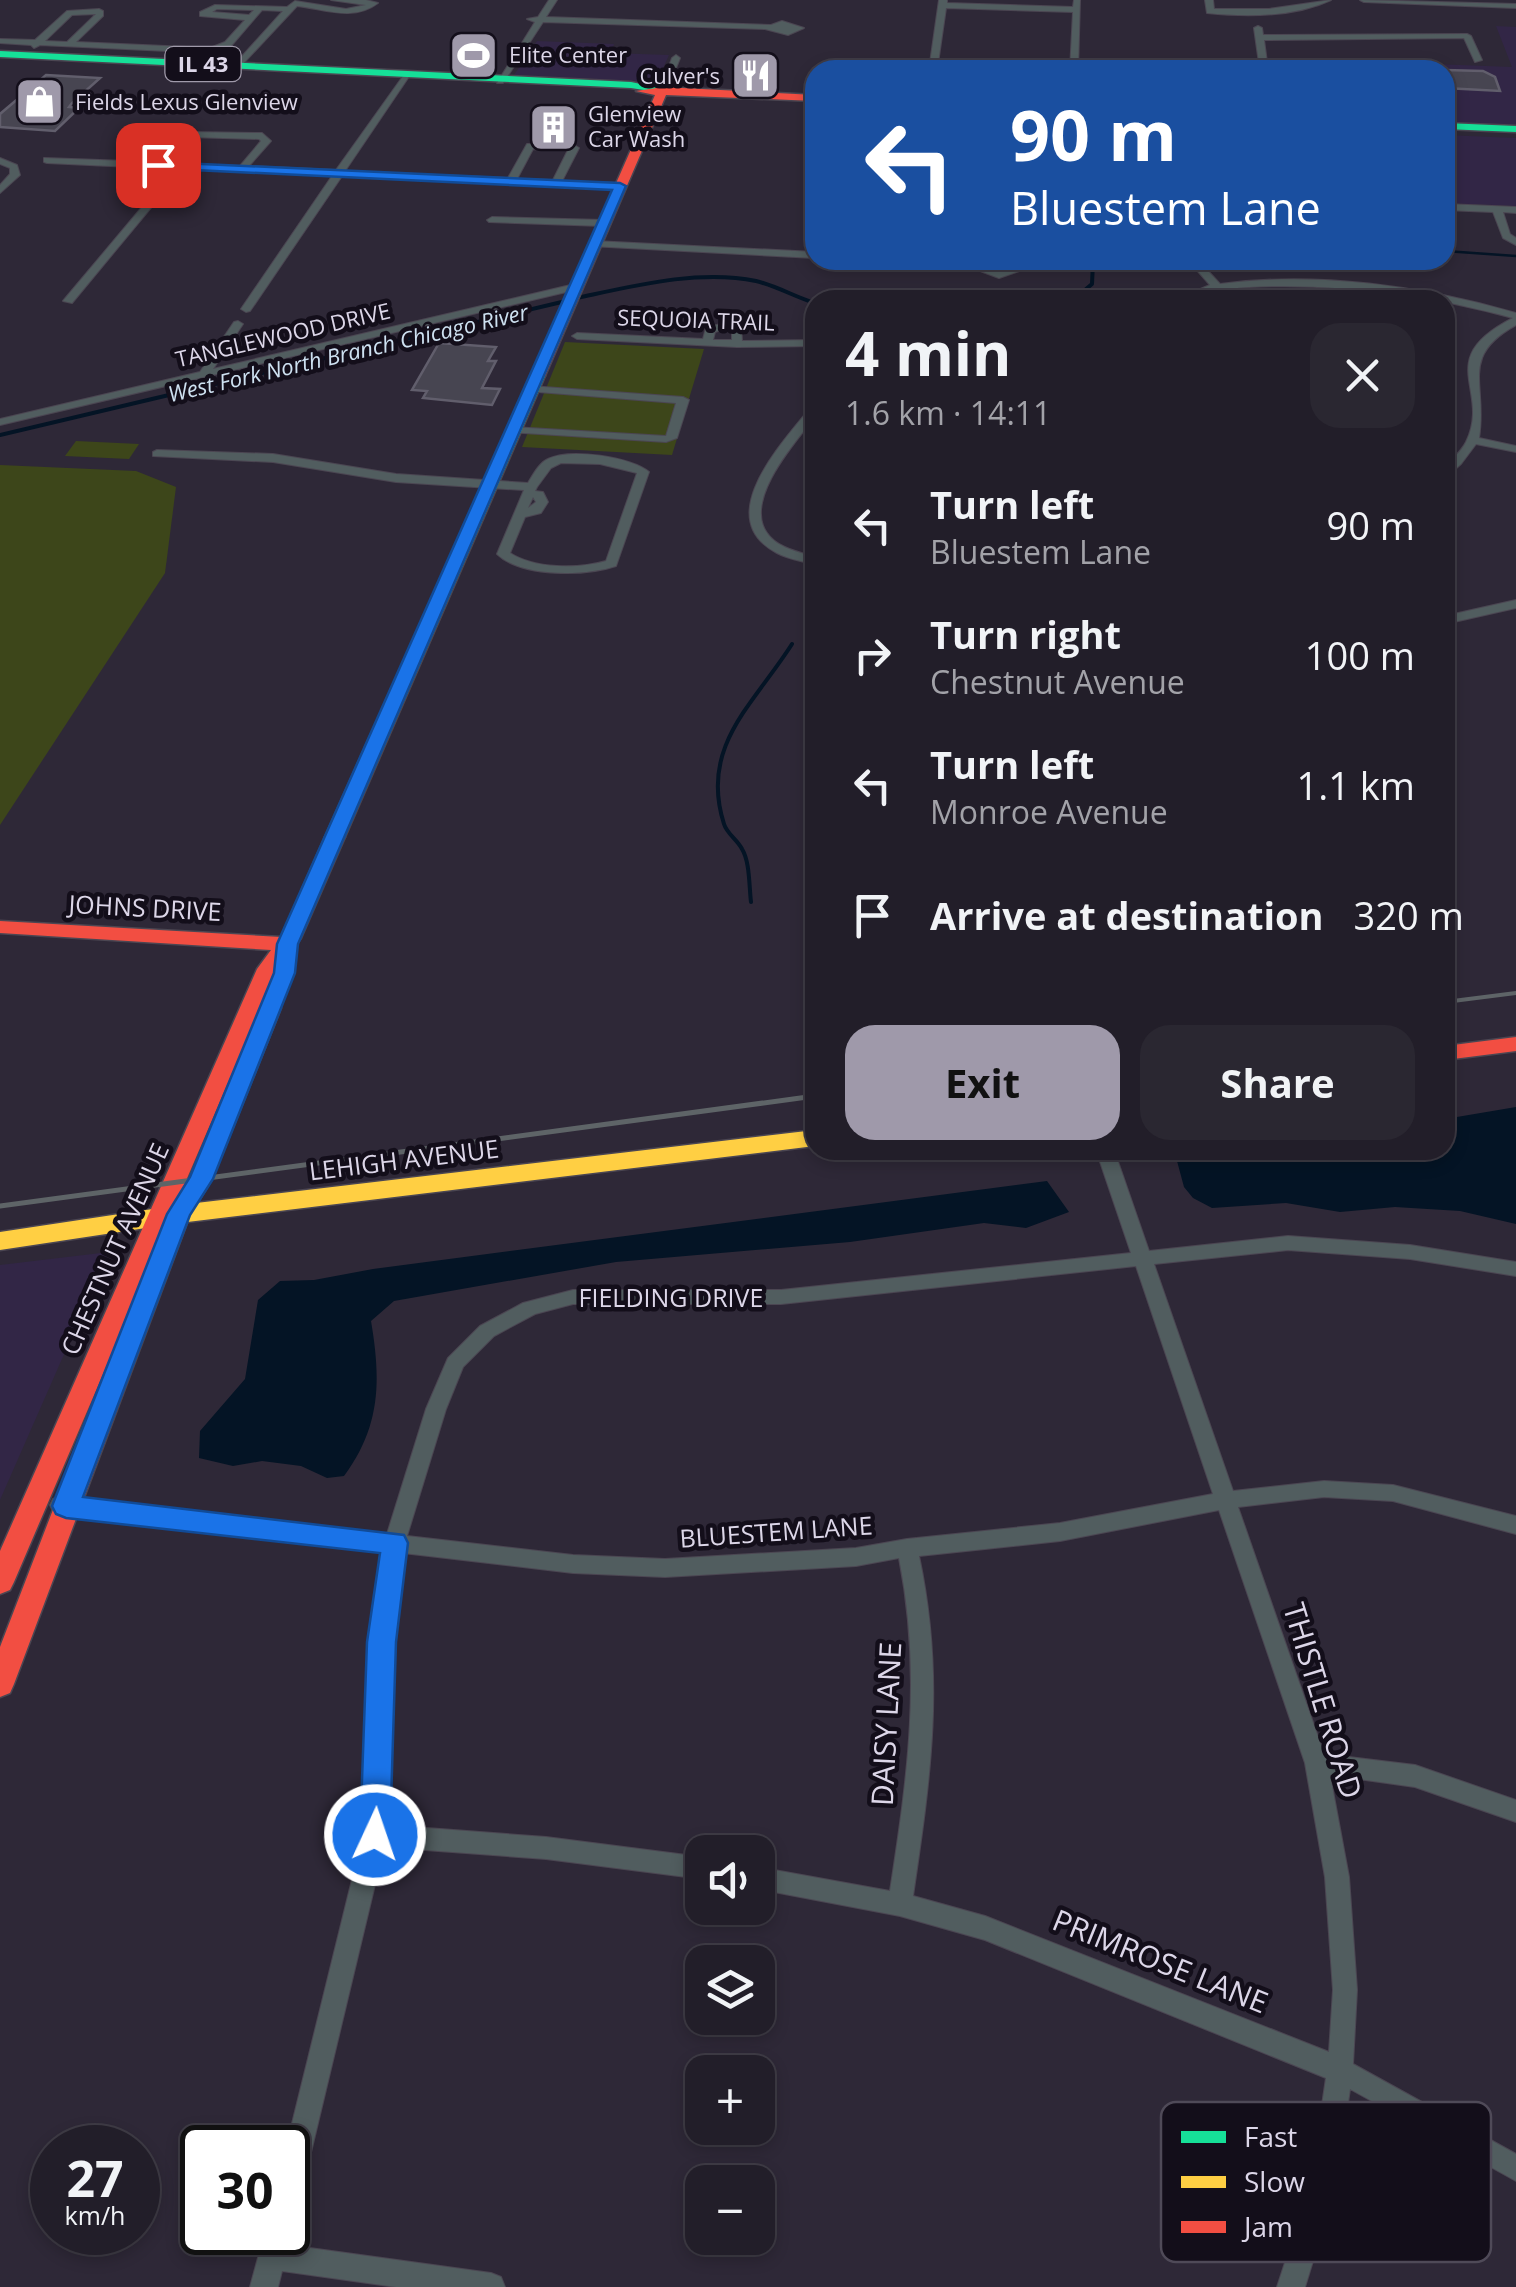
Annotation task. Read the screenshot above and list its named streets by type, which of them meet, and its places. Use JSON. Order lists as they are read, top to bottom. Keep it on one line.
{"streets":{"street":["IL 43","SEQUOIA TRAIL","TANGLEWOOD DRIVE","JOHNS DRIVE","LEHIGH AVENUE","CHESTNUT AVENUE","FIELDING DRIVE","BLUESTEM LANE","THISTLE ROAD","DAISY LANE","PRIMROSE LANE"]},"crossings":[["IL 43","CHESTNUT AVENUE"],["TANGLEWOOD DRIVE","CHESTNUT AVENUE"],["JOHNS DRIVE","CHESTNUT AVENUE"],["LEHIGH AVENUE","CHESTNUT AVENUE"],["CHESTNUT AVENUE","BLUESTEM LANE"],["FIELDING DRIVE","BLUESTEM LANE"],["FIELDING DRIVE","THISTLE ROAD"],["BLUESTEM LANE","THISTLE ROAD"],["BLUESTEM LANE","DAISY LANE"],["THISTLE ROAD","PRIMROSE LANE"],["DAISY LANE","PRIMROSE LANE"]],"water":["West Fork North Branch Chicago River"],"places":{"sports":["Elite Center"],"restaurant":["Culver's"],"shop":["Fields Lexus Glenview"],"building":["Glenview Car Wash"]},"legend":["Fast","Slow","Jam"],"page":{"turn":["90 m","Bluestem Lane"],"heading":["4 min","1.6 km · 14:11"],"list":[{"name":"Turn left","note":"Bluestem Lane","value":"90 m"},{"name":"Turn right","note":"Chestnut Avenue","value":"100 m"},{"name":"Turn left","note":"Monroe Avenue","value":"1.1 km"},{"name":"Arrive at destination","value":"320 m"}],"buttons":["Exit","Share"],"map_buttons":["+","−"],"speed":"27 km/h","limit":"30"}}
